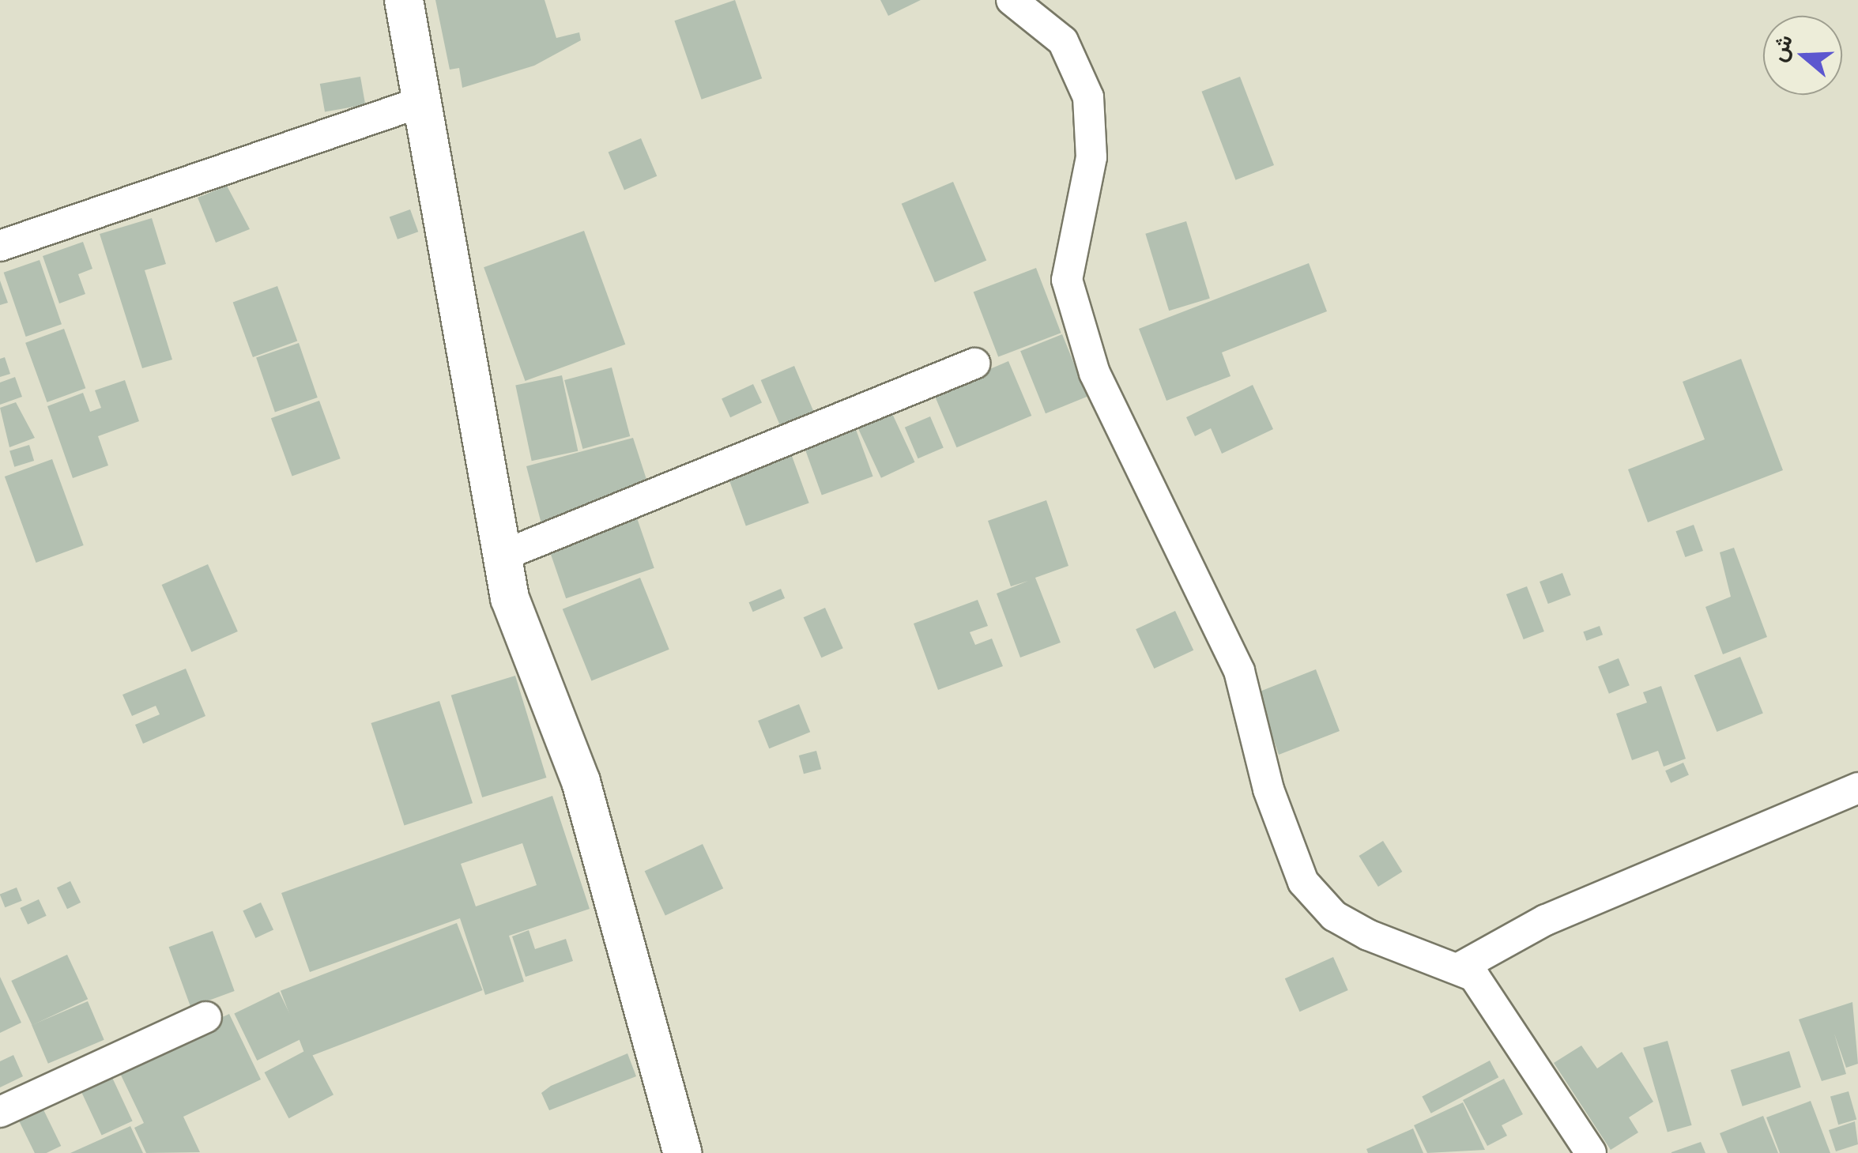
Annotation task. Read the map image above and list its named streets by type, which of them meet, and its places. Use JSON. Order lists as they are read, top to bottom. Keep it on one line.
{"north":"left"}
